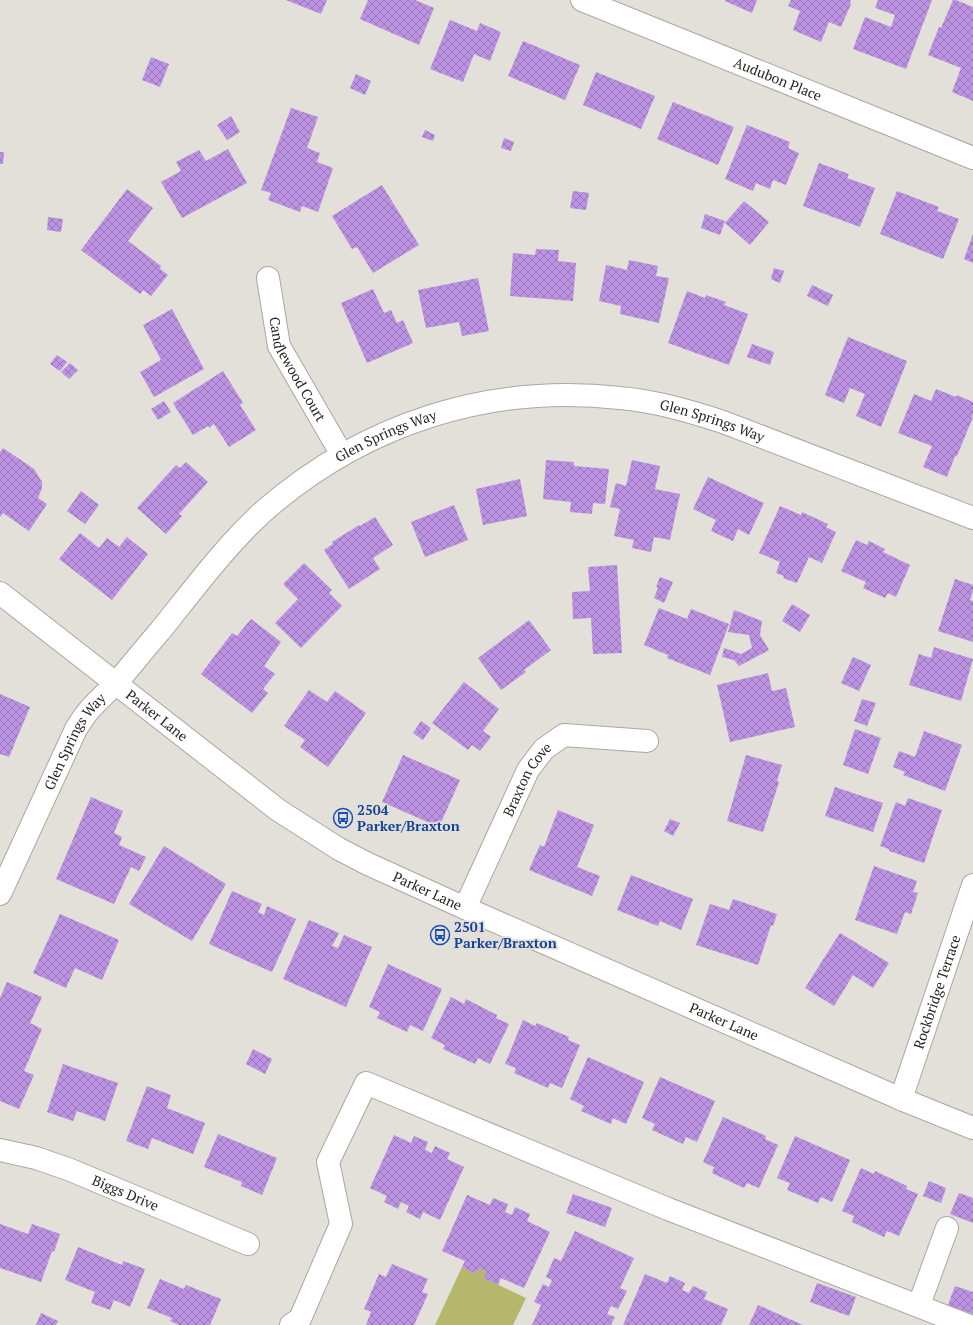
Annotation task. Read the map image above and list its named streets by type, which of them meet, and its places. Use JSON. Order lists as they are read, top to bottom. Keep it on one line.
{"streets":{"street":["Audubon Place","Candlewood Court","Glen Springs Way","Parker Lane","Braxton Cove","Rockbridge Terrace","Biggs Drive"]},"crossings":[["Candlewood Court","Glen Springs Way"],["Glen Springs Way","Parker Lane"],["Parker Lane","Braxton Cove"],["Parker Lane","Rockbridge Terrace"]],"places":{"bus stop":["2504 Parker/Braxton","2501 Parker/Braxton"]}}
